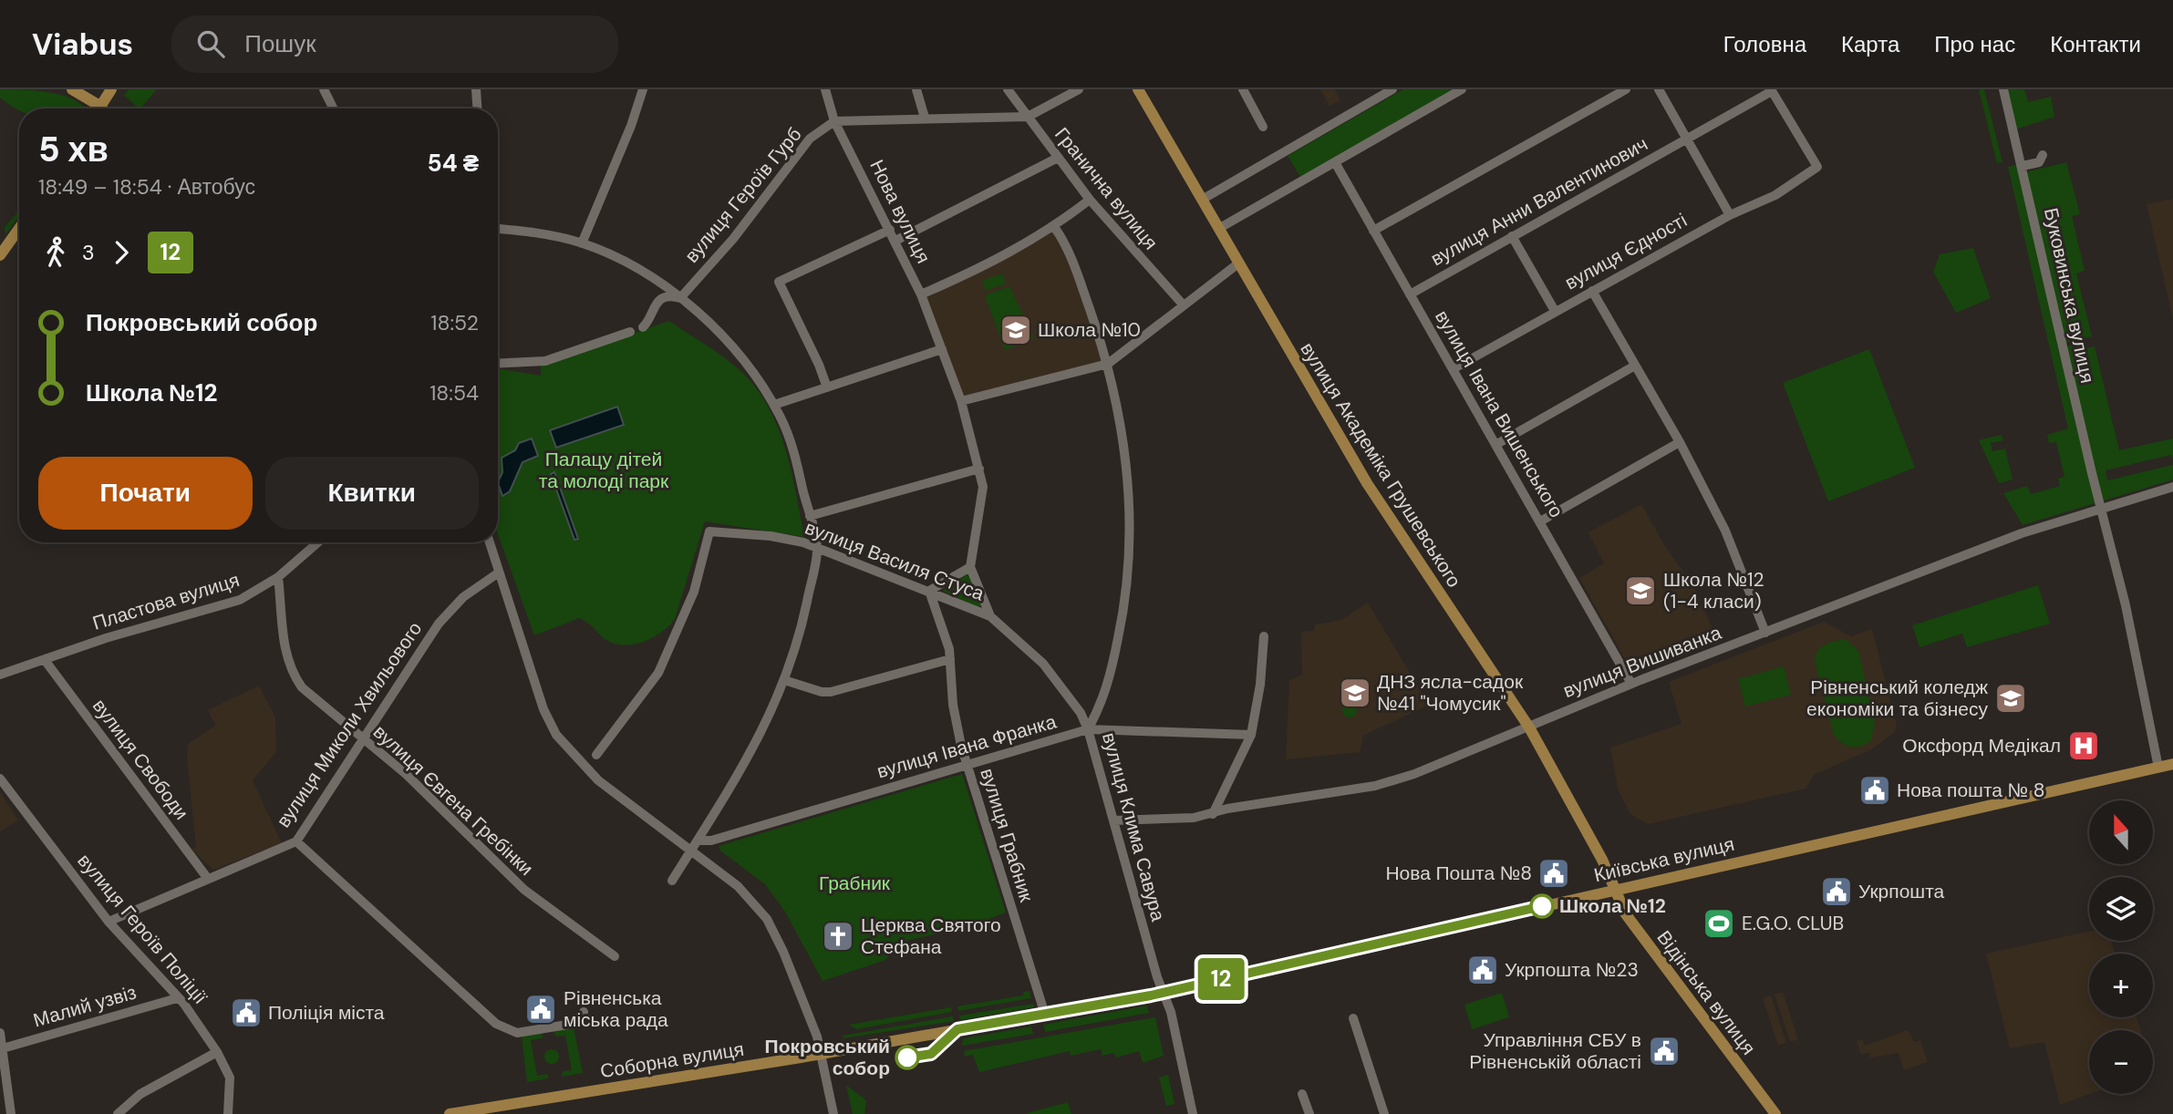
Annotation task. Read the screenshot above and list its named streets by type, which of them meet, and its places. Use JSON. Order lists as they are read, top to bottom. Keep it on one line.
{"streets":{"main road":["вулиця Академіка Грушевського","Київська вулиця","Відінська вулиця","Соборна вулиця"],"street":["Гранична вулиця","вулиця Героїв Гурб","вулиця Анни Валентинович","Нова вулиця","вулиця Єдності","Буковинська вулиця","вулиця Івана Вишенського","вулиця Василя Стуса","Пластова вулиця","вулиця Вишиванка","вулиця Миколи Хвильового","вулиця Івана Франка","вулиця Свободи","вулиця Євгена Гребінки","вулиця Клима Савура","вулиця Грабник","вулиця Героїв Поліції","Малий узвіз"]},"crossings":[["вулиця Героїв Гурб","Нова вулиця"],["вулиця Анни Валентинович","вулиця Єдності"],["вулиця Анни Валентинович","вулиця Івана Вишенського"],["вулиця Єдності","вулиця Івана Вишенського"],["Буковинська вулиця","вулиця Вишиванка"],["Буковинська вулиця","Київська вулиця"],["вулиця Івана Вишенського","вулиця Вишиванка"],["вулиця Академіка Грушевського","вулиця Вишиванка"],["вулиця Академіка Грушевського","Київська вулиця"],["вулиця Академіка Грушевського","Відінська вулиця"],["вулиця Василя Стуса","вулиця Грабник"],["Пластова вулиця","вулиця Свободи"],["Пластова вулиця","вулиця Євгена Гребінки"],["вулиця Вишиванка","вулиця Клима Савура"],["вулиця Миколи Хвильового","вулиця Свободи"],["вулиця Миколи Хвильового","вулиця Євгена Гребінки"],["вулиця Миколи Хвильового","вулиця Героїв Поліції"],["вулиця Івана Франка","вулиця Клима Савура"],["вулиця Івана Франка","вулиця Грабник"],["вулиця Клима Савура","Київська вулиця"],["вулиця Клима Савура","Соборна вулиця"],["вулиця Грабник","Соборна вулиця"],["Київська вулиця","Відінська вулиця"],["Київська вулиця","Соборна вулиця"],["вулиця Героїв Поліції","Малий узвіз"]],"parks":["Палацу дітей та молоді парк","Грабник"],"places":{"school or university":["Школа №10","Школа №12 (1-4 класи)","ДНЗ ясла-садок №41 \"Чомусик\"","Рівненський коледж економіки та бізнесу"],"hospital":["Оксфорд Медікал"],"public building":["Нова пошта № 8","Нова Пошта №8","Укрпошта","Укрпошта №23","Рівненська міська рада","Поліція міста","Управління СБУ в Рівненській області"],"other":["Школа №12","Покровський собор"],"sports":["E.G.O. CLUB"],"church":["Церква Святого Стефана"]},"lines":["bus line 12"],"north":"top","page":{"header":"Viabus","search":"Пошук","nav":["Головна","Карта","Про нас","Контакти"],"on_map":"12","heading":["5 хв","18:49 – 18:54 · Автобус","54 ₴"],"legs":["3","12"],"list":[{"name":"Покровський собор","value":"18:52"},{"name":"Школа №12","value":"18:54"}],"buttons":["Почати","Квитки"],"map_buttons":["+","−"]}}
